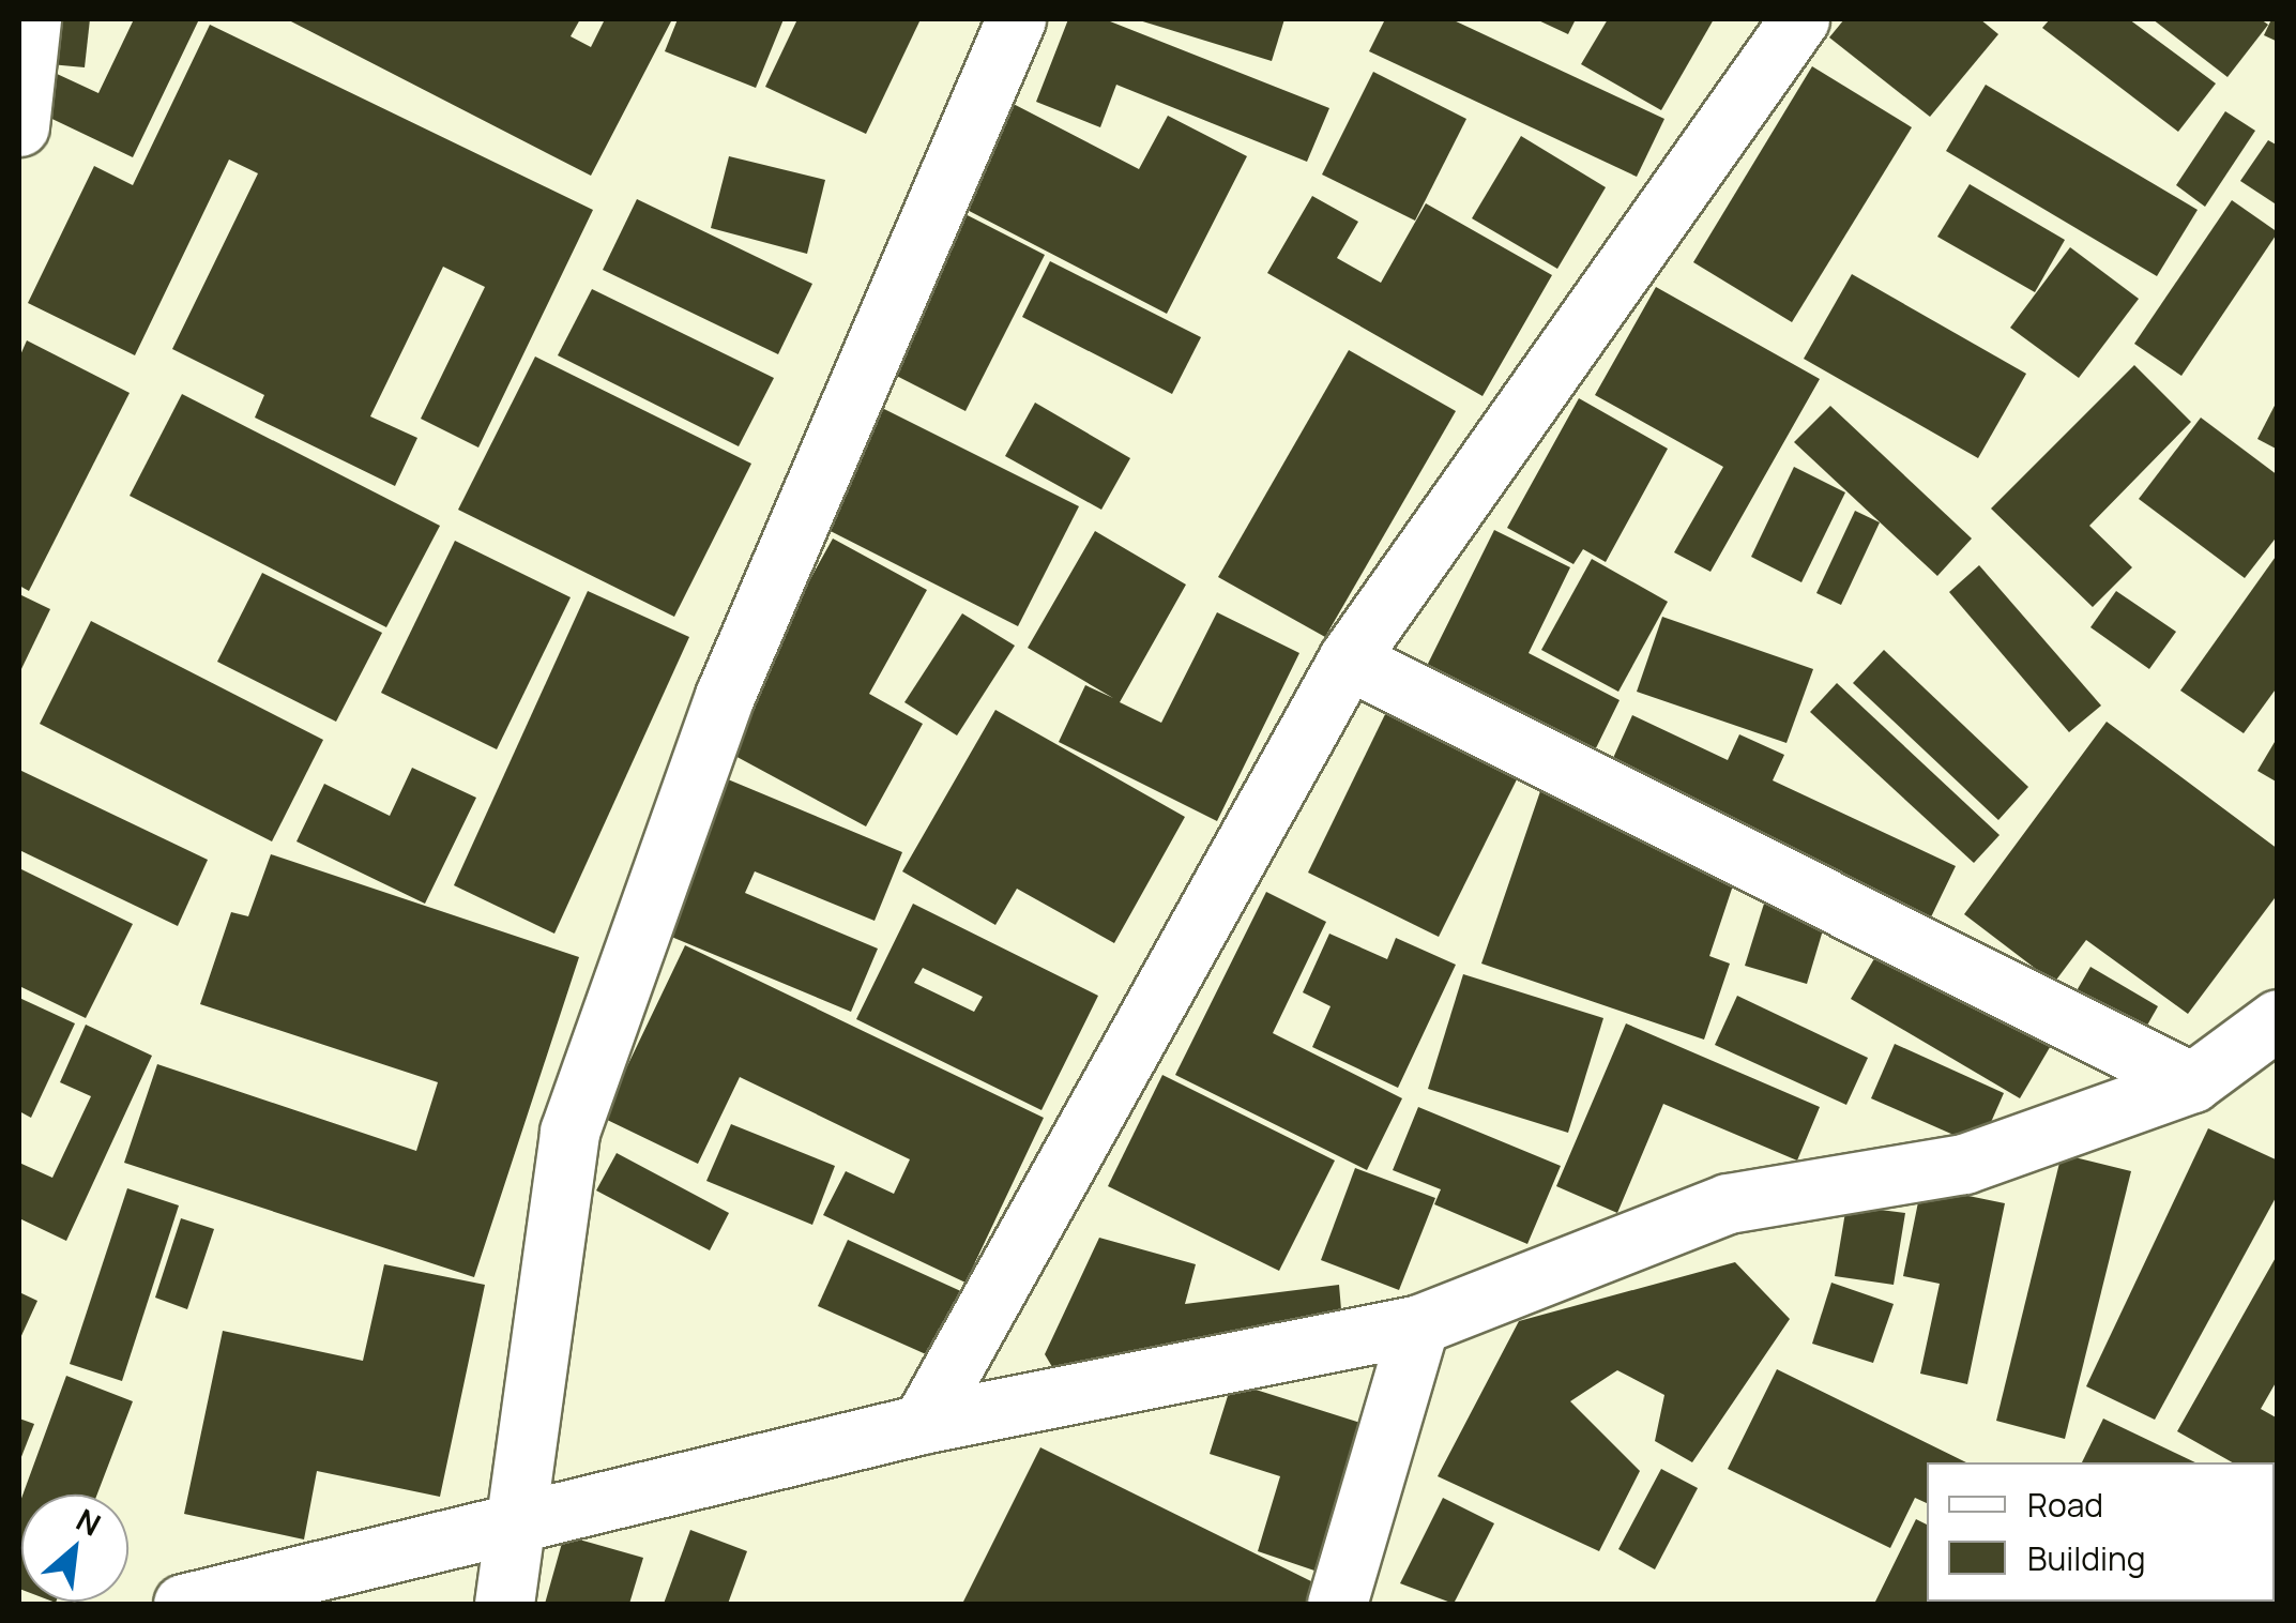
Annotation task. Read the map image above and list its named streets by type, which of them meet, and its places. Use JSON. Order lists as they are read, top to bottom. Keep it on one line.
{"legend":["Road","Building"],"north":"top right"}
